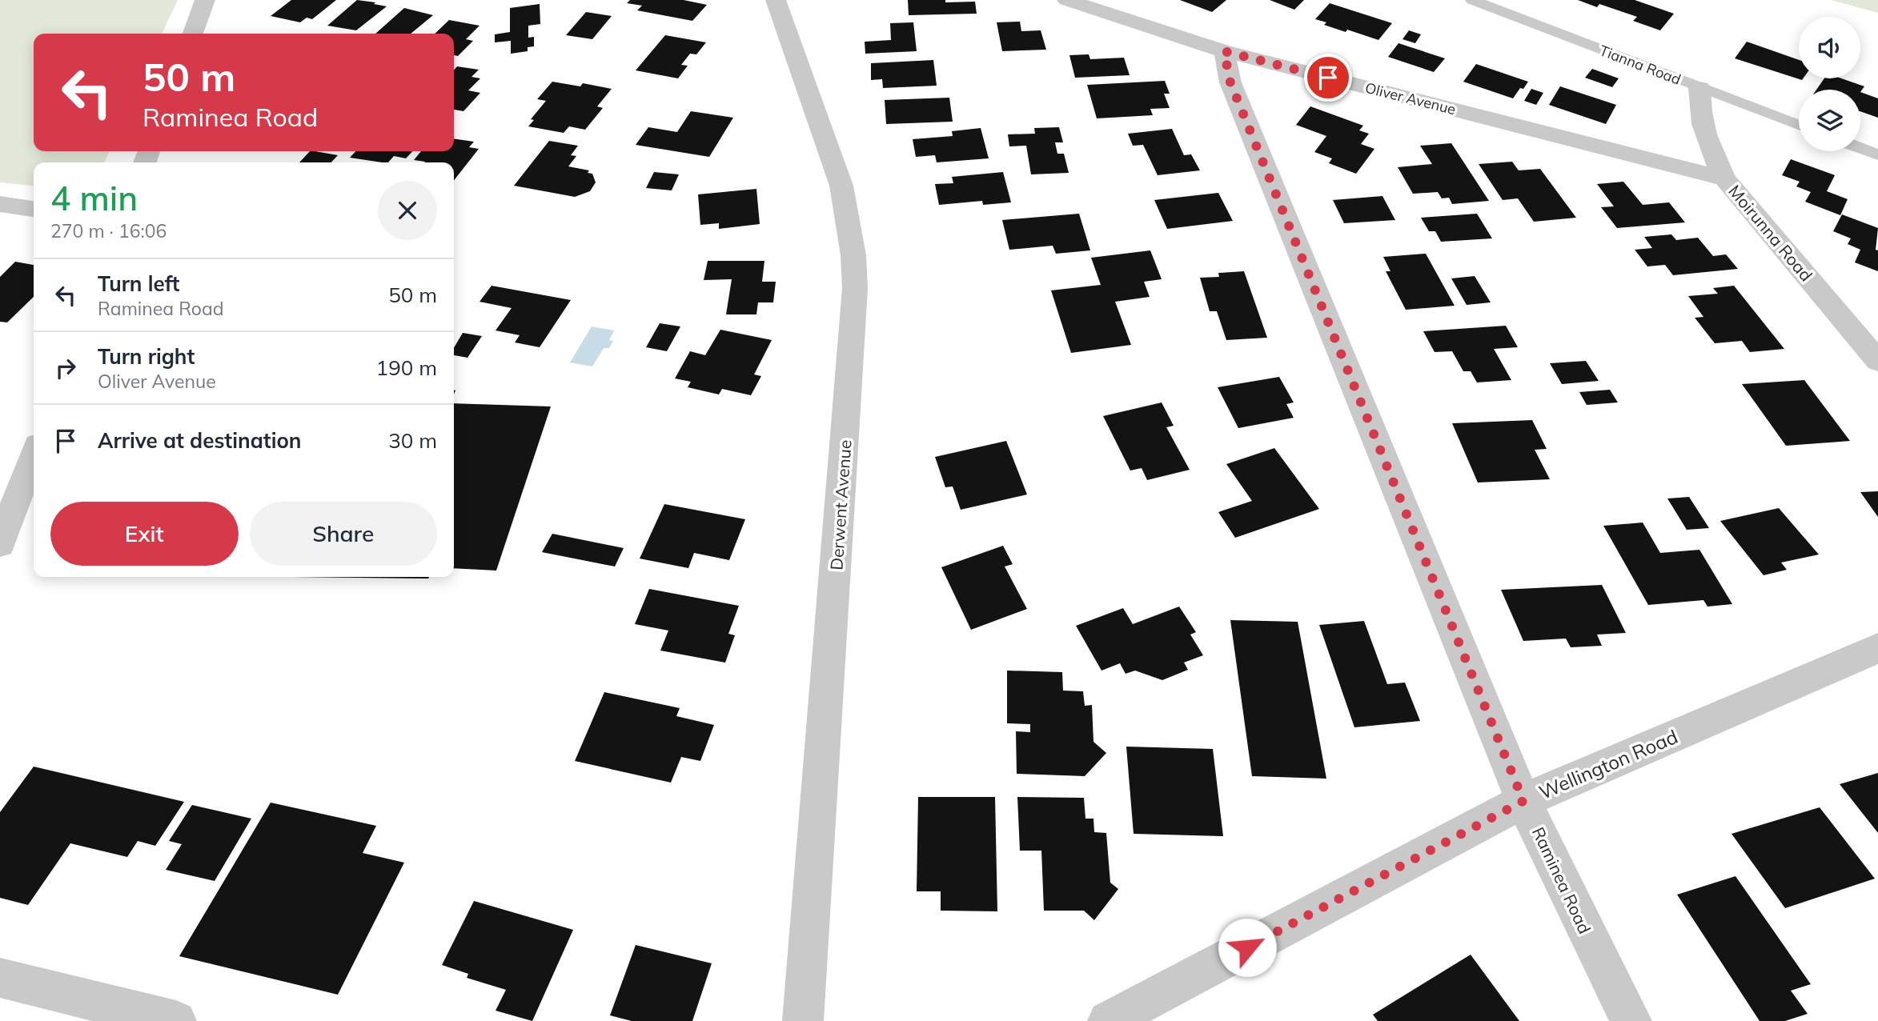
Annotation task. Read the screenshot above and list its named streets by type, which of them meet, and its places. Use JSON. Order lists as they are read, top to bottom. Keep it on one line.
{"streets":{"street":["Oliver Avenue","Moirunna Road","Derwent Avenue","Wellington Road","Raminea Road"],"lane":["Tianna Road"]},"crossings":[["Tianna Road","Moirunna Road"],["Oliver Avenue","Moirunna Road"],["Oliver Avenue","Raminea Road"],["Wellington Road","Raminea Road"]],"page":{"turn":["50 m","Raminea Road"],"heading":["4 min","270 m · 16:06"],"list":[{"name":"Turn left","note":"Raminea Road","value":"50 m"},{"name":"Turn right","note":"Oliver Avenue","value":"190 m"},{"name":"Arrive at destination","value":"30 m"}],"buttons":["Exit","Share"]}}
